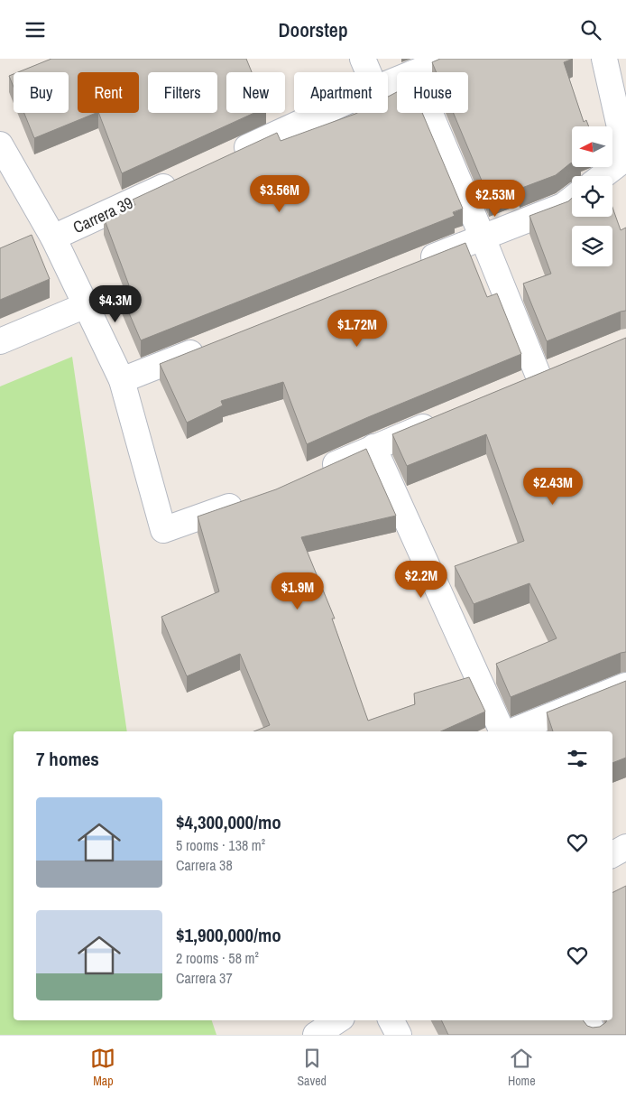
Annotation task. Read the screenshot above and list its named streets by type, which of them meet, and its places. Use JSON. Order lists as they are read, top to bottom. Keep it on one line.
{"streets":{"street":["Carrera 39"]},"north":"left","page":{"header":"Doorstep","chip":["Buy","Rent","Filters","New","Apartment","House"],"price":["$3.56M","$2.53M","$4.3M","$1.72M","$2.43M","$2.2M","$1.9M"],"heading":"7 homes","list":[{"name":"$4,300,000/mo","note":"5 rooms · 138 m² · Carrera 38"},{"name":"$1,900,000/mo","note":"2 rooms · 58 m² · Carrera 37"}],"tabs":["Map","Saved","Home"]}}
